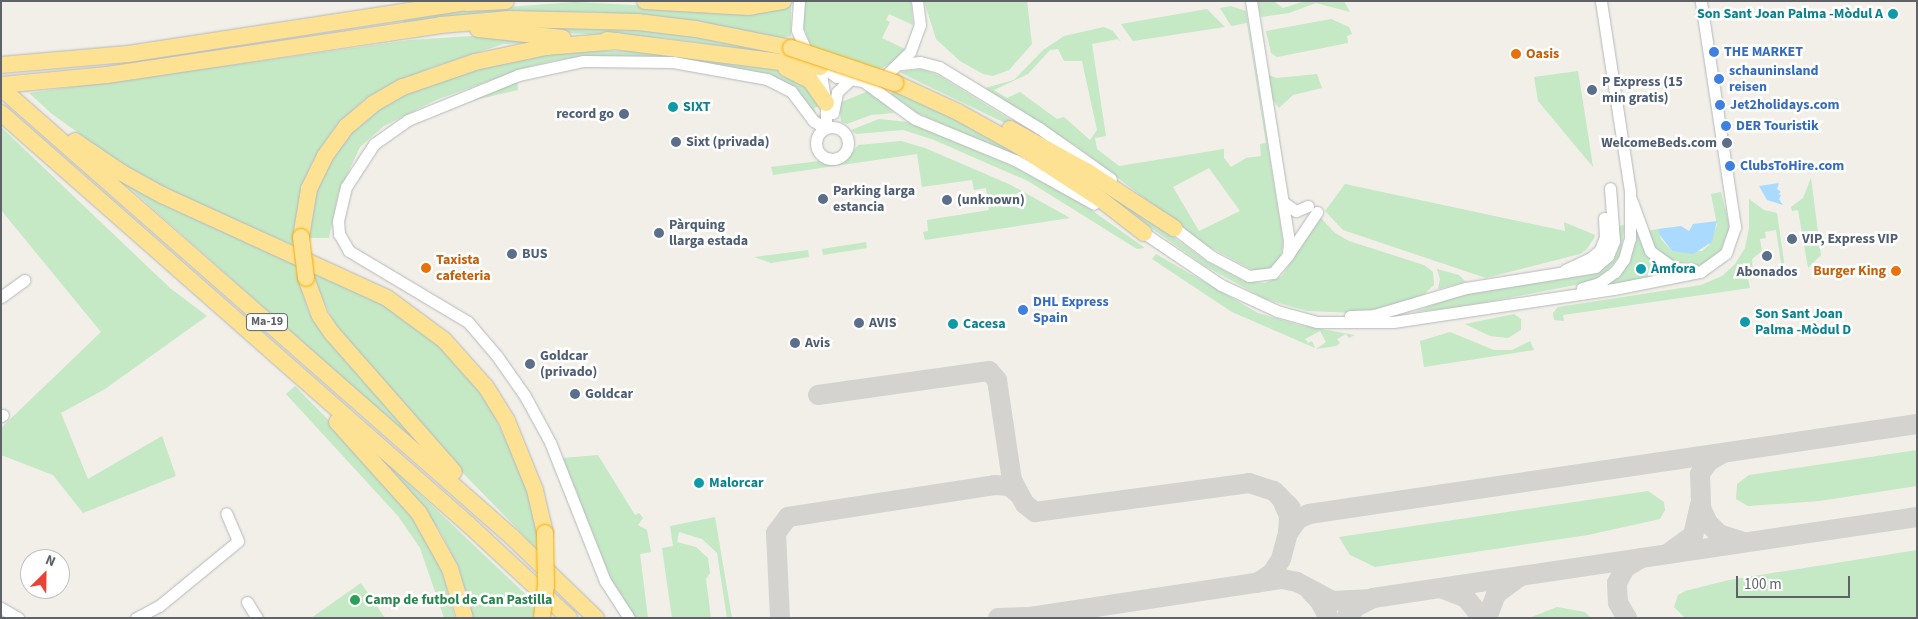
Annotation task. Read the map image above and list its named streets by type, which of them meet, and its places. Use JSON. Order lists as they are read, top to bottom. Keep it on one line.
{"streets":{"highway":["Ma-19"]},"places":["Son Sant Joan Palma -Mòdul A","THE MARKET","Oasis","schauninsland reisen","P Express (15 min gratis)","Jet2holidays.com","SIXT","record go","DER Touristik","Sixt (privada)","WelcomeBeds.com","ClubsToHire.com","Parking larga estancia","(unknown)","Pàrquing llarga estada","VIP, Express VIP","BUS","Abonados","Taxista cafeteria","Àmfora","Burger King","DHL Express Spain","Son Sant Joan Palma -Mòdul D","AVIS","Cacesa","Avis","Goldcar (privado)","Goldcar","Malorcar","Camp de futbol de Can Pastilla"],"scale_bar":"100 m","north":"top right"}
